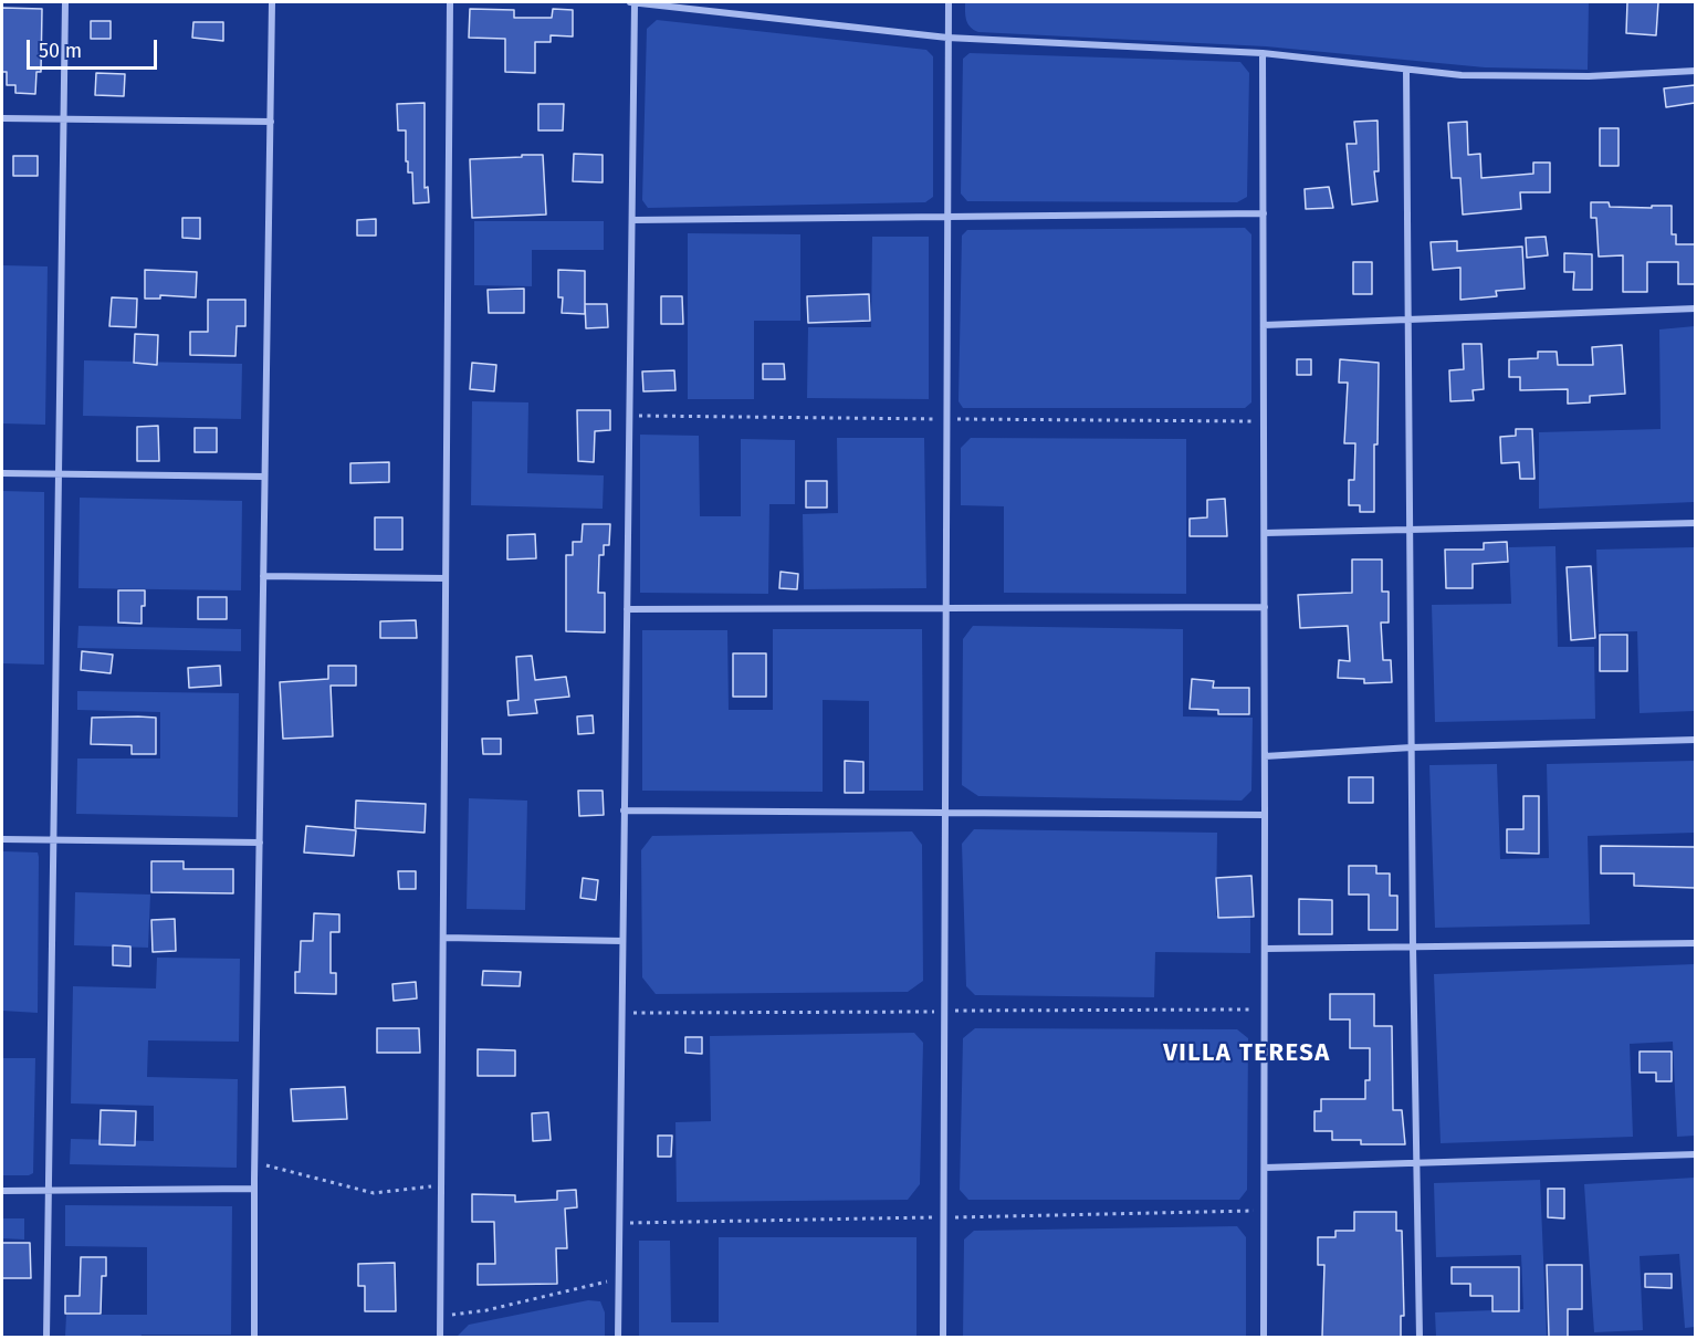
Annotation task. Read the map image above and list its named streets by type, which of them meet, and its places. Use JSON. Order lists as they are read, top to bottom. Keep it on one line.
{"districts":["VILLA TERESA"],"scale_bar":"50 m"}
